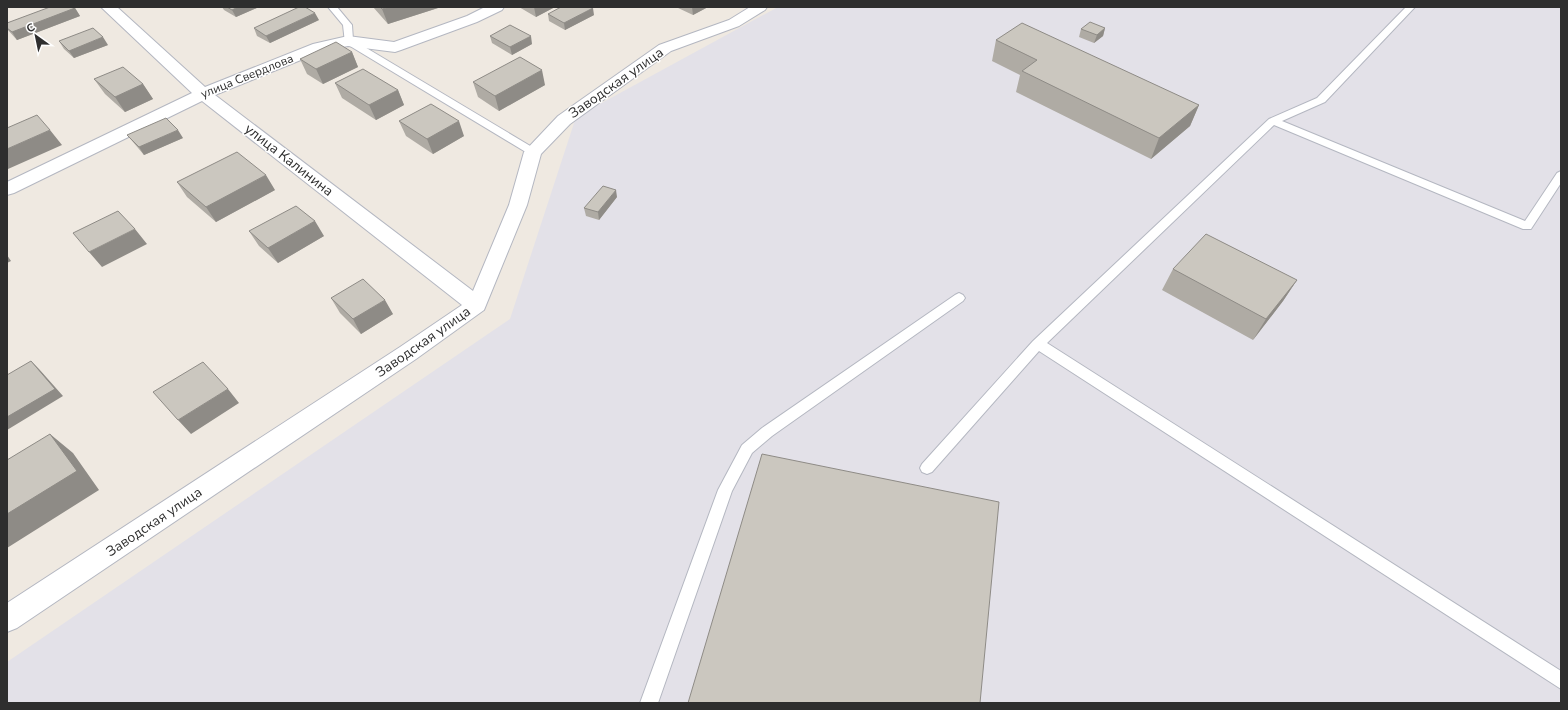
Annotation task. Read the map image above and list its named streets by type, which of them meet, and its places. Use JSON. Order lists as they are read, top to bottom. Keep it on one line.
{"streets":{"street":["улица Свердлова","Заводская улица","улица Калинина"]},"crossings":[["улица Свердлова","улица Калинина"],["Заводская улица","улица Калинина"]],"north":"top left"}
